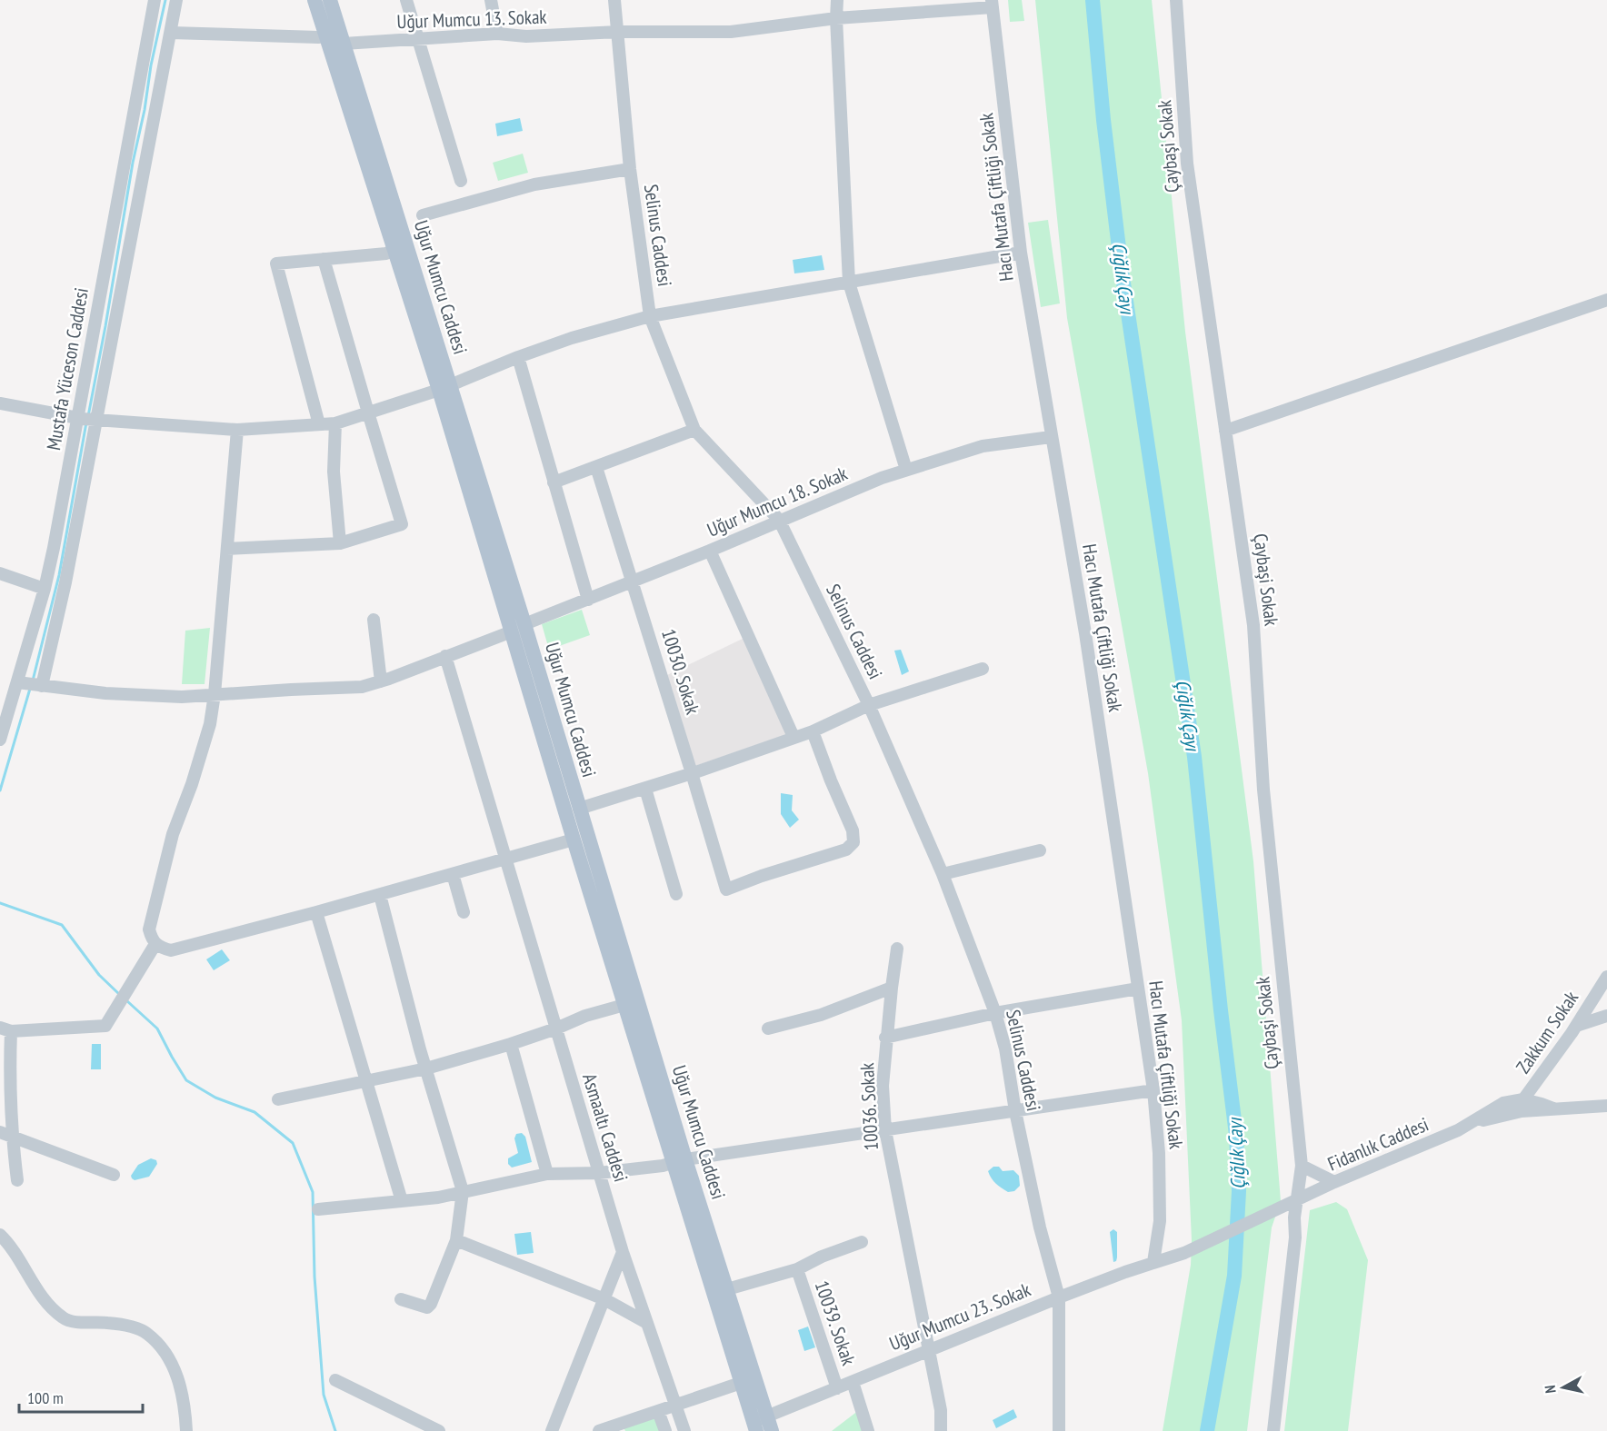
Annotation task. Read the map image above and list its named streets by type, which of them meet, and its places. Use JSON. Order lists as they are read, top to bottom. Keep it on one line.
{"streets":{"main road":["Uğur Mumcu Caddesi"],"street":["Uğur Mumcu 13. Sokak","Çaybaşi Sokak","Hacı Mutafa Çiftliği Sokak","Selinus Caddesi","Mustafa Yüceson Caddesi","Uğur Mumcu 18. Sokak","10030. Sokak","Zakkum Sokak","10036. Sokak","Asmaaltı Caddesi","Fidanlık Caddesi","Uğur Mumcu 23. Sokak","10039. Sokak"]},"crossings":[["Uğur Mumcu 13. Sokak","Hacı Mutafa Çiftliği Sokak"],["Uğur Mumcu 13. Sokak","Selinus Caddesi"],["Uğur Mumcu 13. Sokak","Uğur Mumcu Caddesi"],["Çaybaşi Sokak","Fidanlık Caddesi"],["Hacı Mutafa Çiftliği Sokak","Uğur Mumcu 18. Sokak"],["Hacı Mutafa Çiftliği Sokak","Uğur Mumcu 23. Sokak"],["Selinus Caddesi","Uğur Mumcu 18. Sokak"],["Selinus Caddesi","Uğur Mumcu 23. Sokak"],["Uğur Mumcu Caddesi","Uğur Mumcu 18. Sokak"],["Uğur Mumcu Caddesi","Uğur Mumcu 23. Sokak"],["Mustafa Yüceson Caddesi","Uğur Mumcu 18. Sokak"],["Uğur Mumcu 18. Sokak","10030. Sokak"],["Uğur Mumcu 18. Sokak","Asmaaltı Caddesi"],["Zakkum Sokak","Fidanlık Caddesi"],["10036. Sokak","Uğur Mumcu 23. Sokak"],["Fidanlık Caddesi","Uğur Mumcu 23. Sokak"],["Uğur Mumcu 23. Sokak","10039. Sokak"]],"water":["Çığlık Çayı"],"scale_bar":"100 m","north":"left"}
